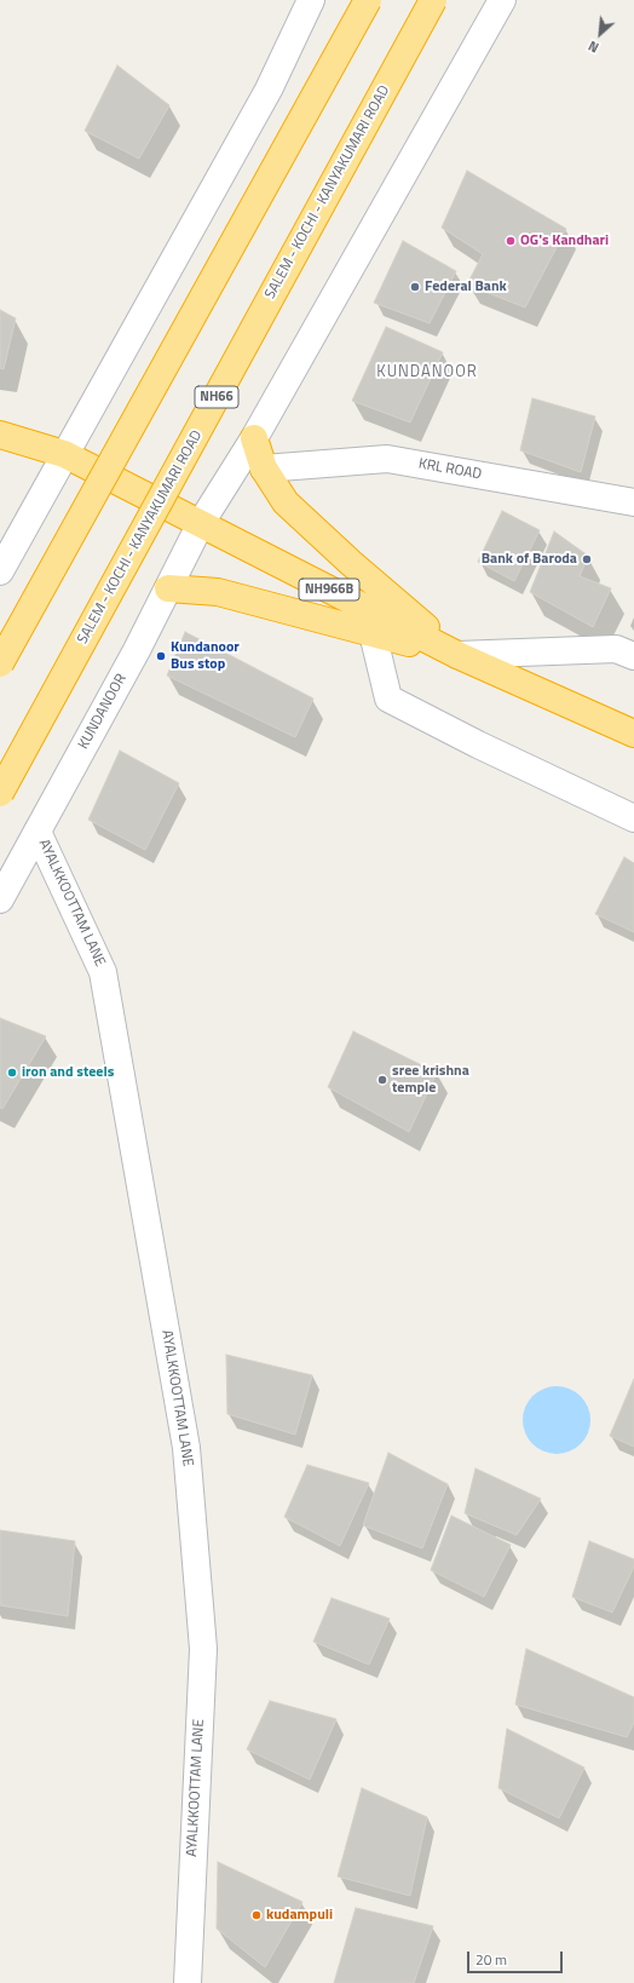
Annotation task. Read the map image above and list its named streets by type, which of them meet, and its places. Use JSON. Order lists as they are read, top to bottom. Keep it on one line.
{"streets":{"highway":["SALEM - KOCHI - KANYAKUMARI ROAD","NH66","NH966B"],"street":["KRL ROAD","KUNDANOOR","AYALKKOOTTAM LANE"]},"crossings":[["NH966B","KUNDANOOR"],["KUNDANOOR","AYALKKOOTTAM LANE"]],"districts":["KUNDANOOR"],"places":["OG's Kandhari","Federal Bank","Bank of Baroda","Kundanoor Bus stop","iron and steels","sree krishna temple","kudampuli"],"scale_bar":"20 m","north":"bottom left"}
